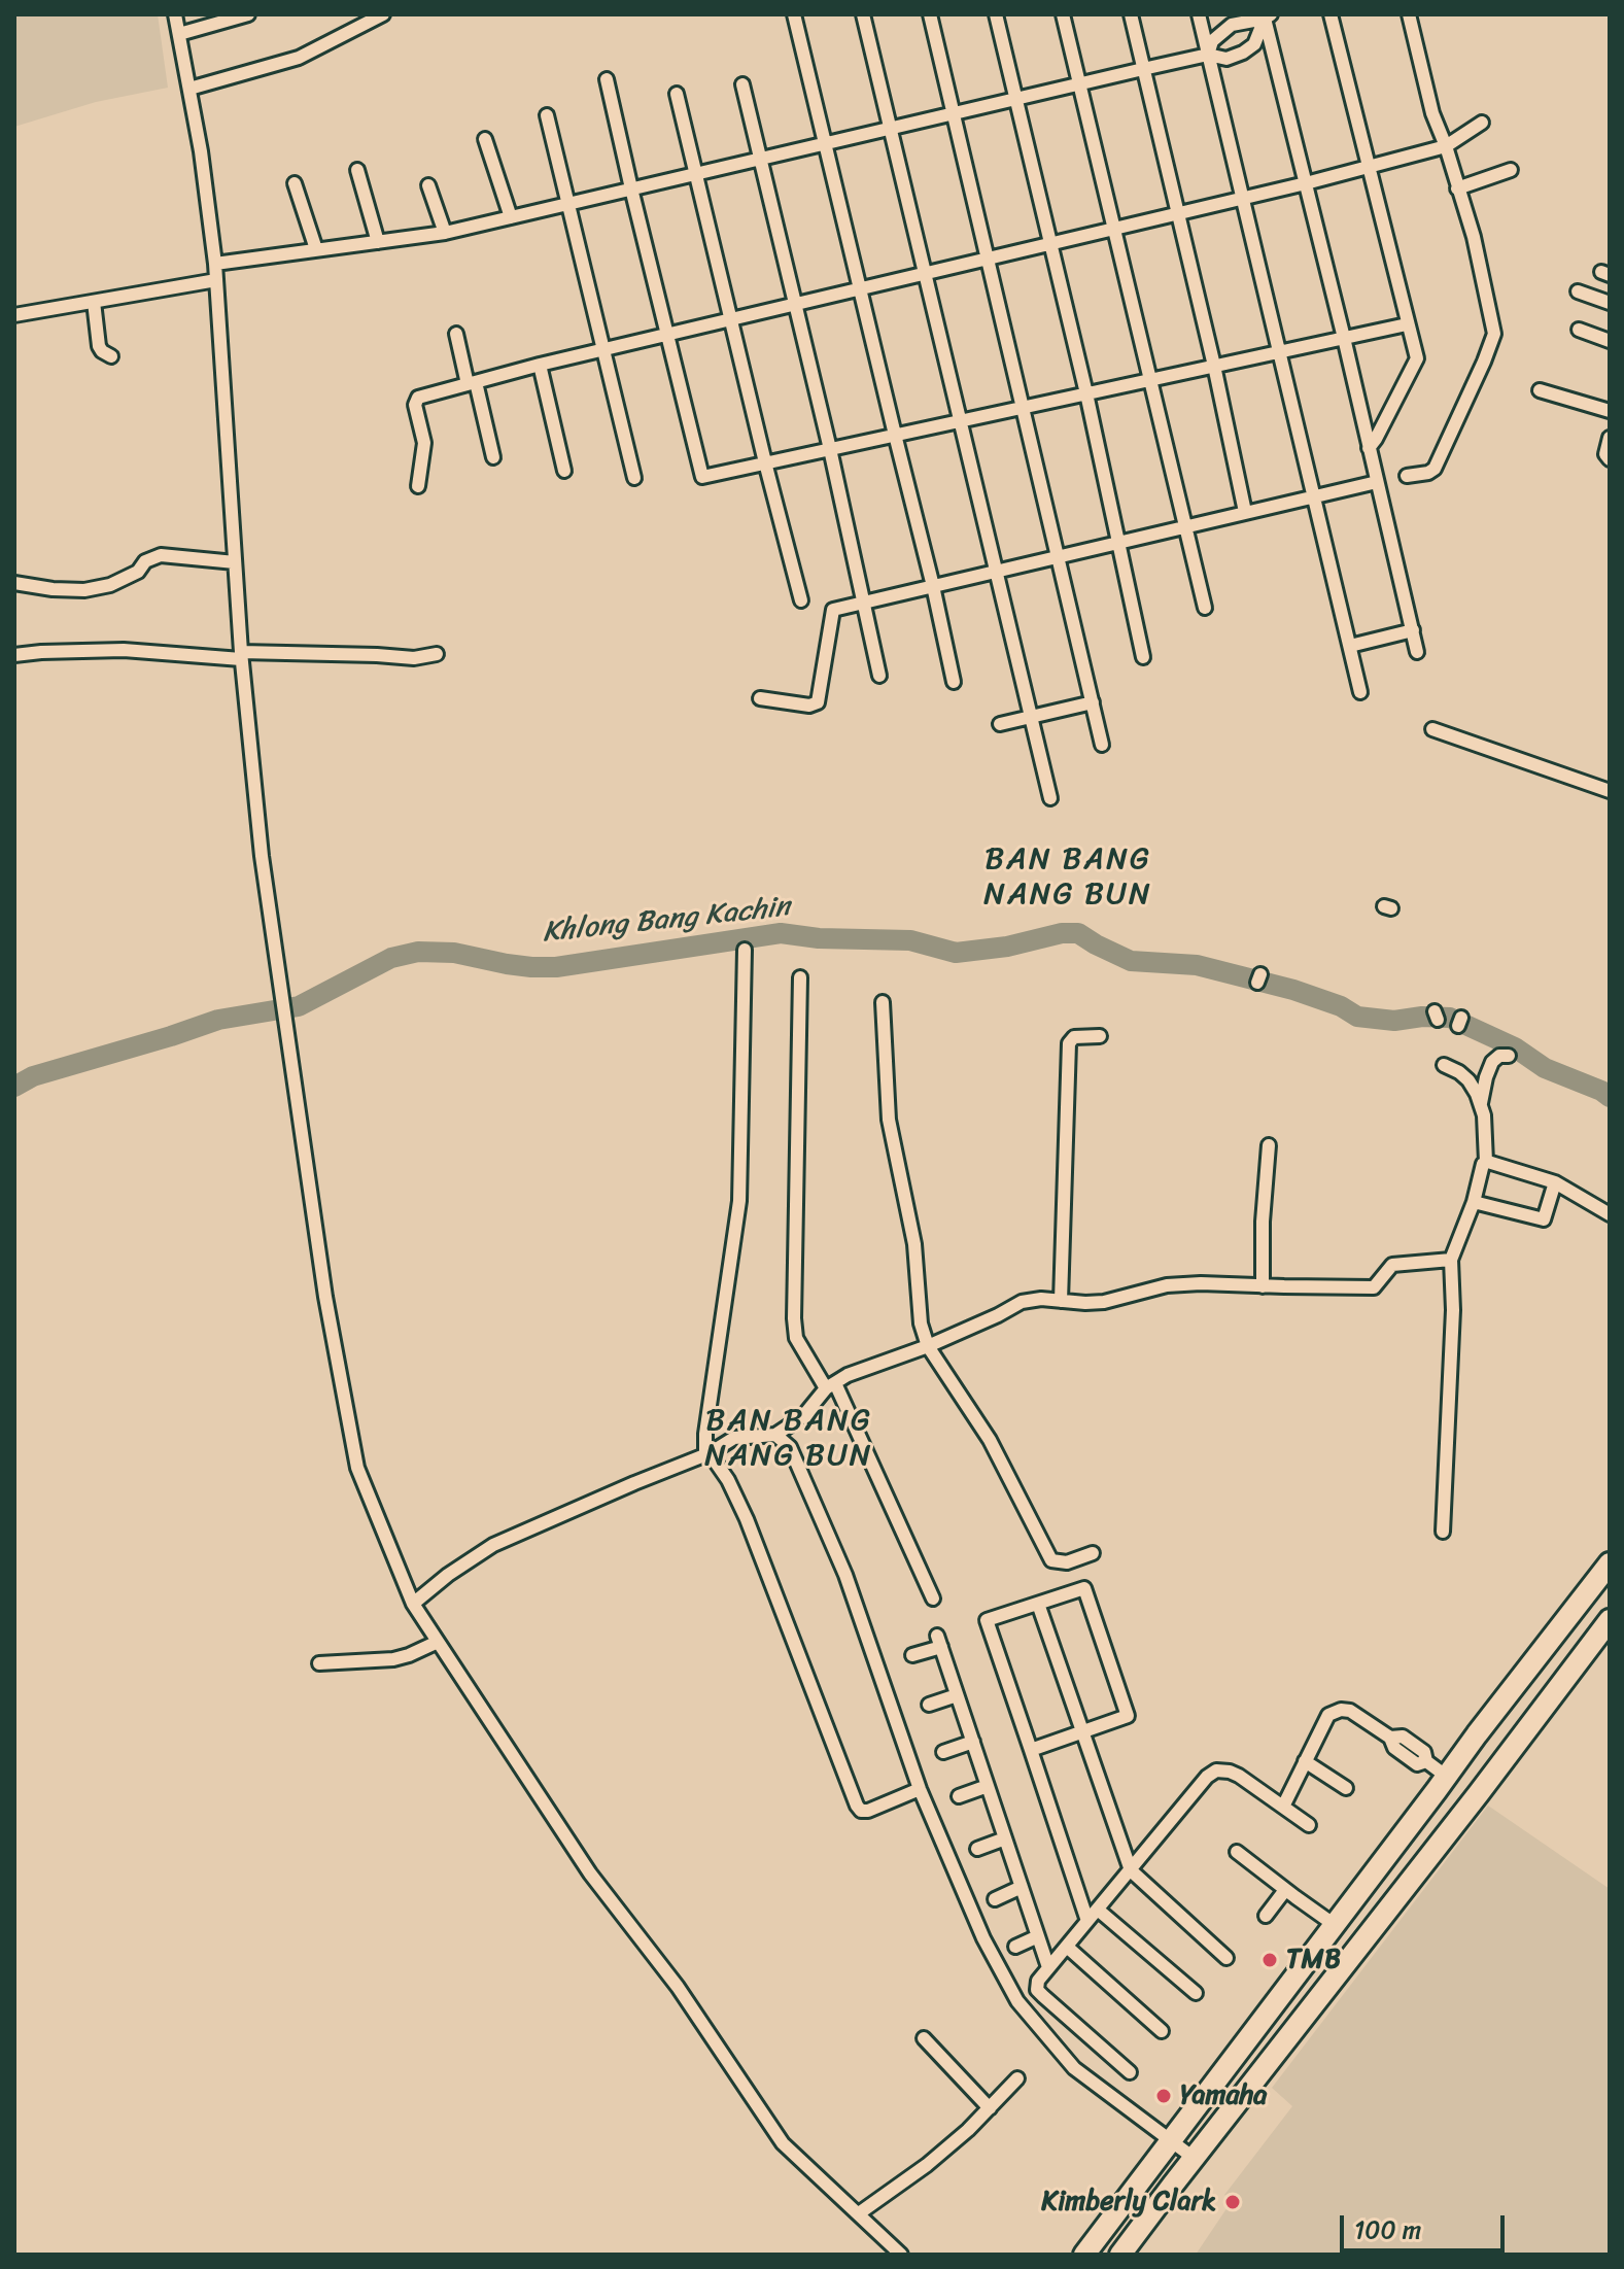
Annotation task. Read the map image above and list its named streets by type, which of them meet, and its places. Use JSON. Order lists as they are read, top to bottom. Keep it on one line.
{"districts":["BAN BANG NANG BUN","BAN BANG NANG BUN"],"water":["Khlong Bang Kachin"],"places":["TMB","Yamaha","Kimberly Clark"],"scale_bar":"100 m"}
